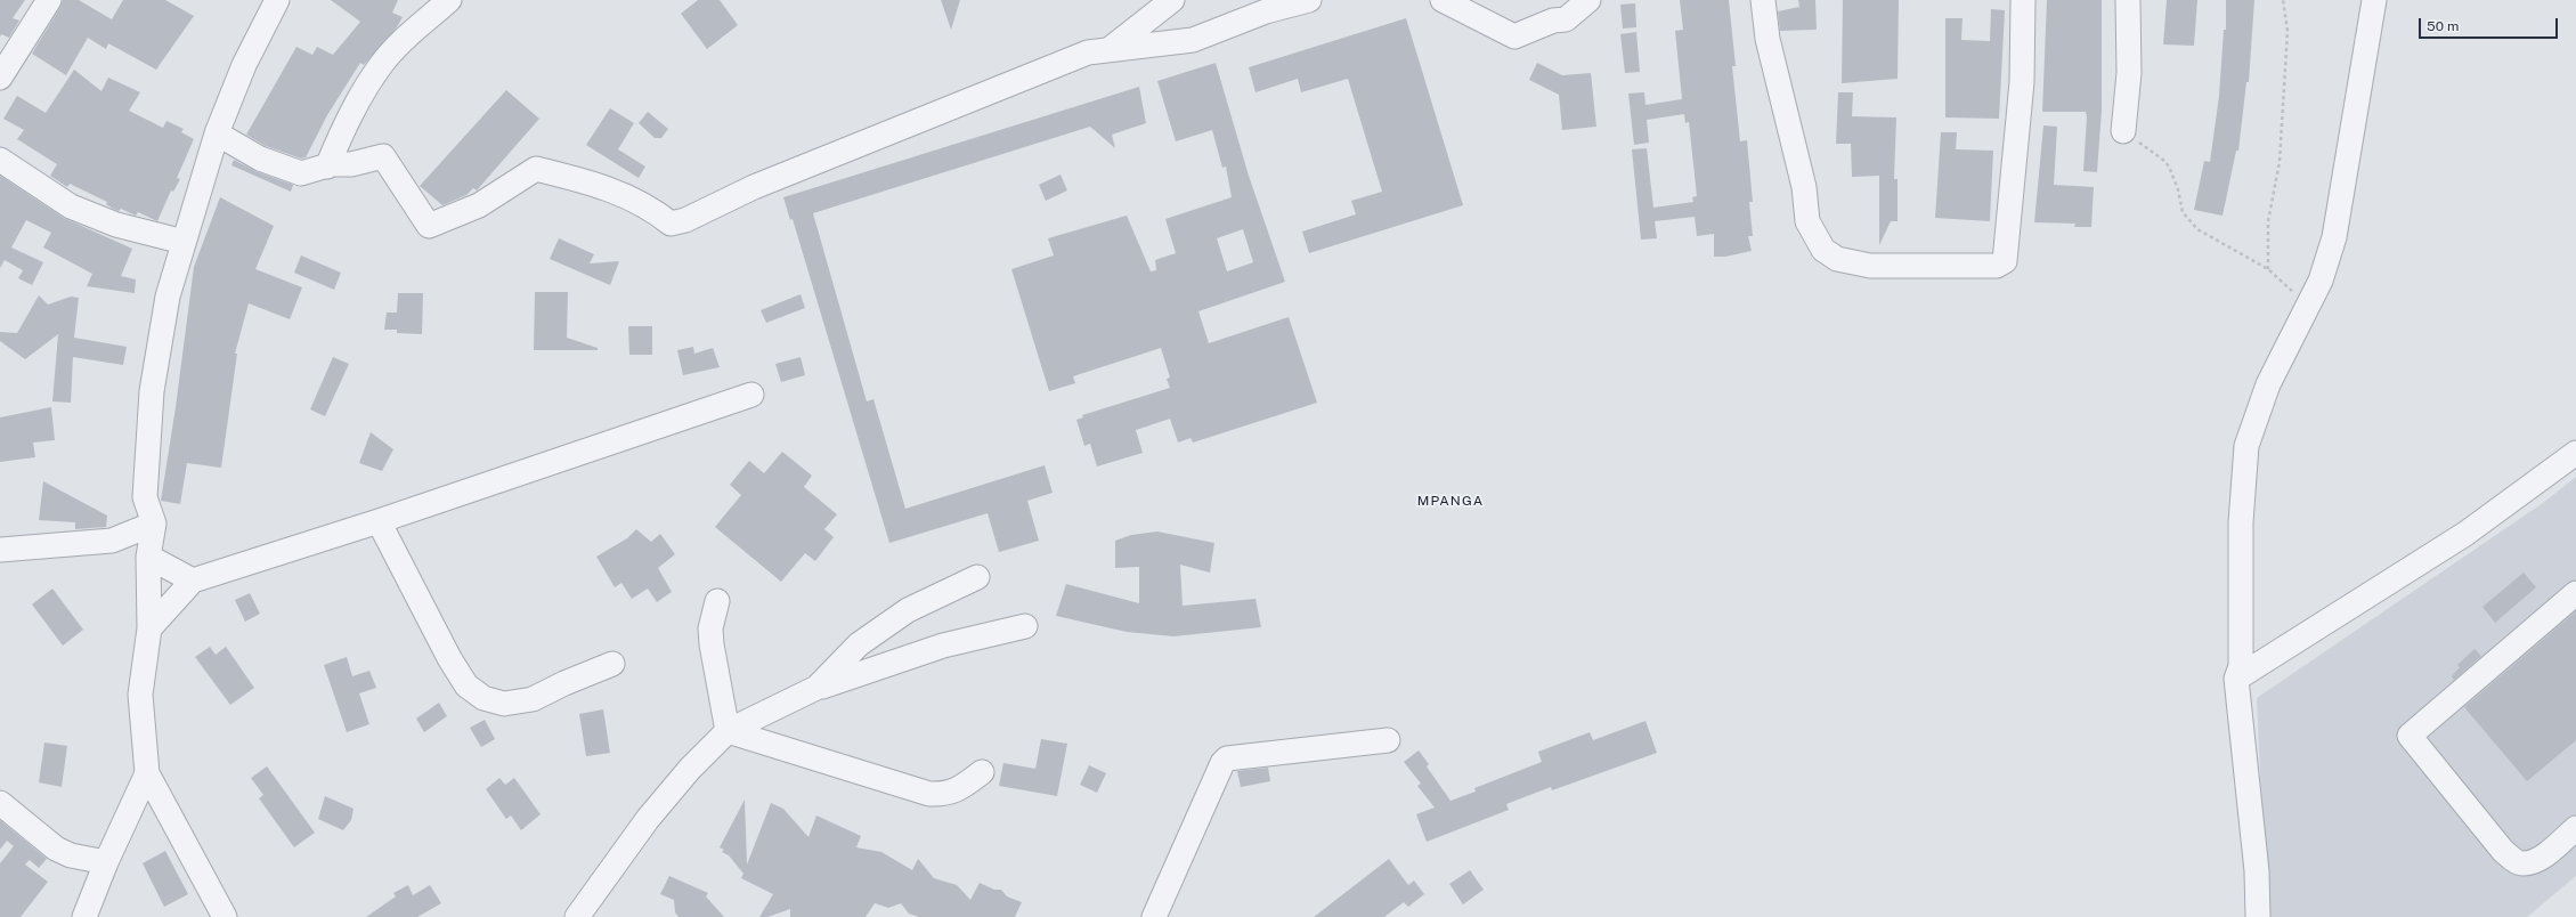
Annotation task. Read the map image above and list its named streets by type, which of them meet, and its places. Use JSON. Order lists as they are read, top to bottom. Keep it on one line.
{"districts":["MPANGA"],"scale_bar":"50 m"}
